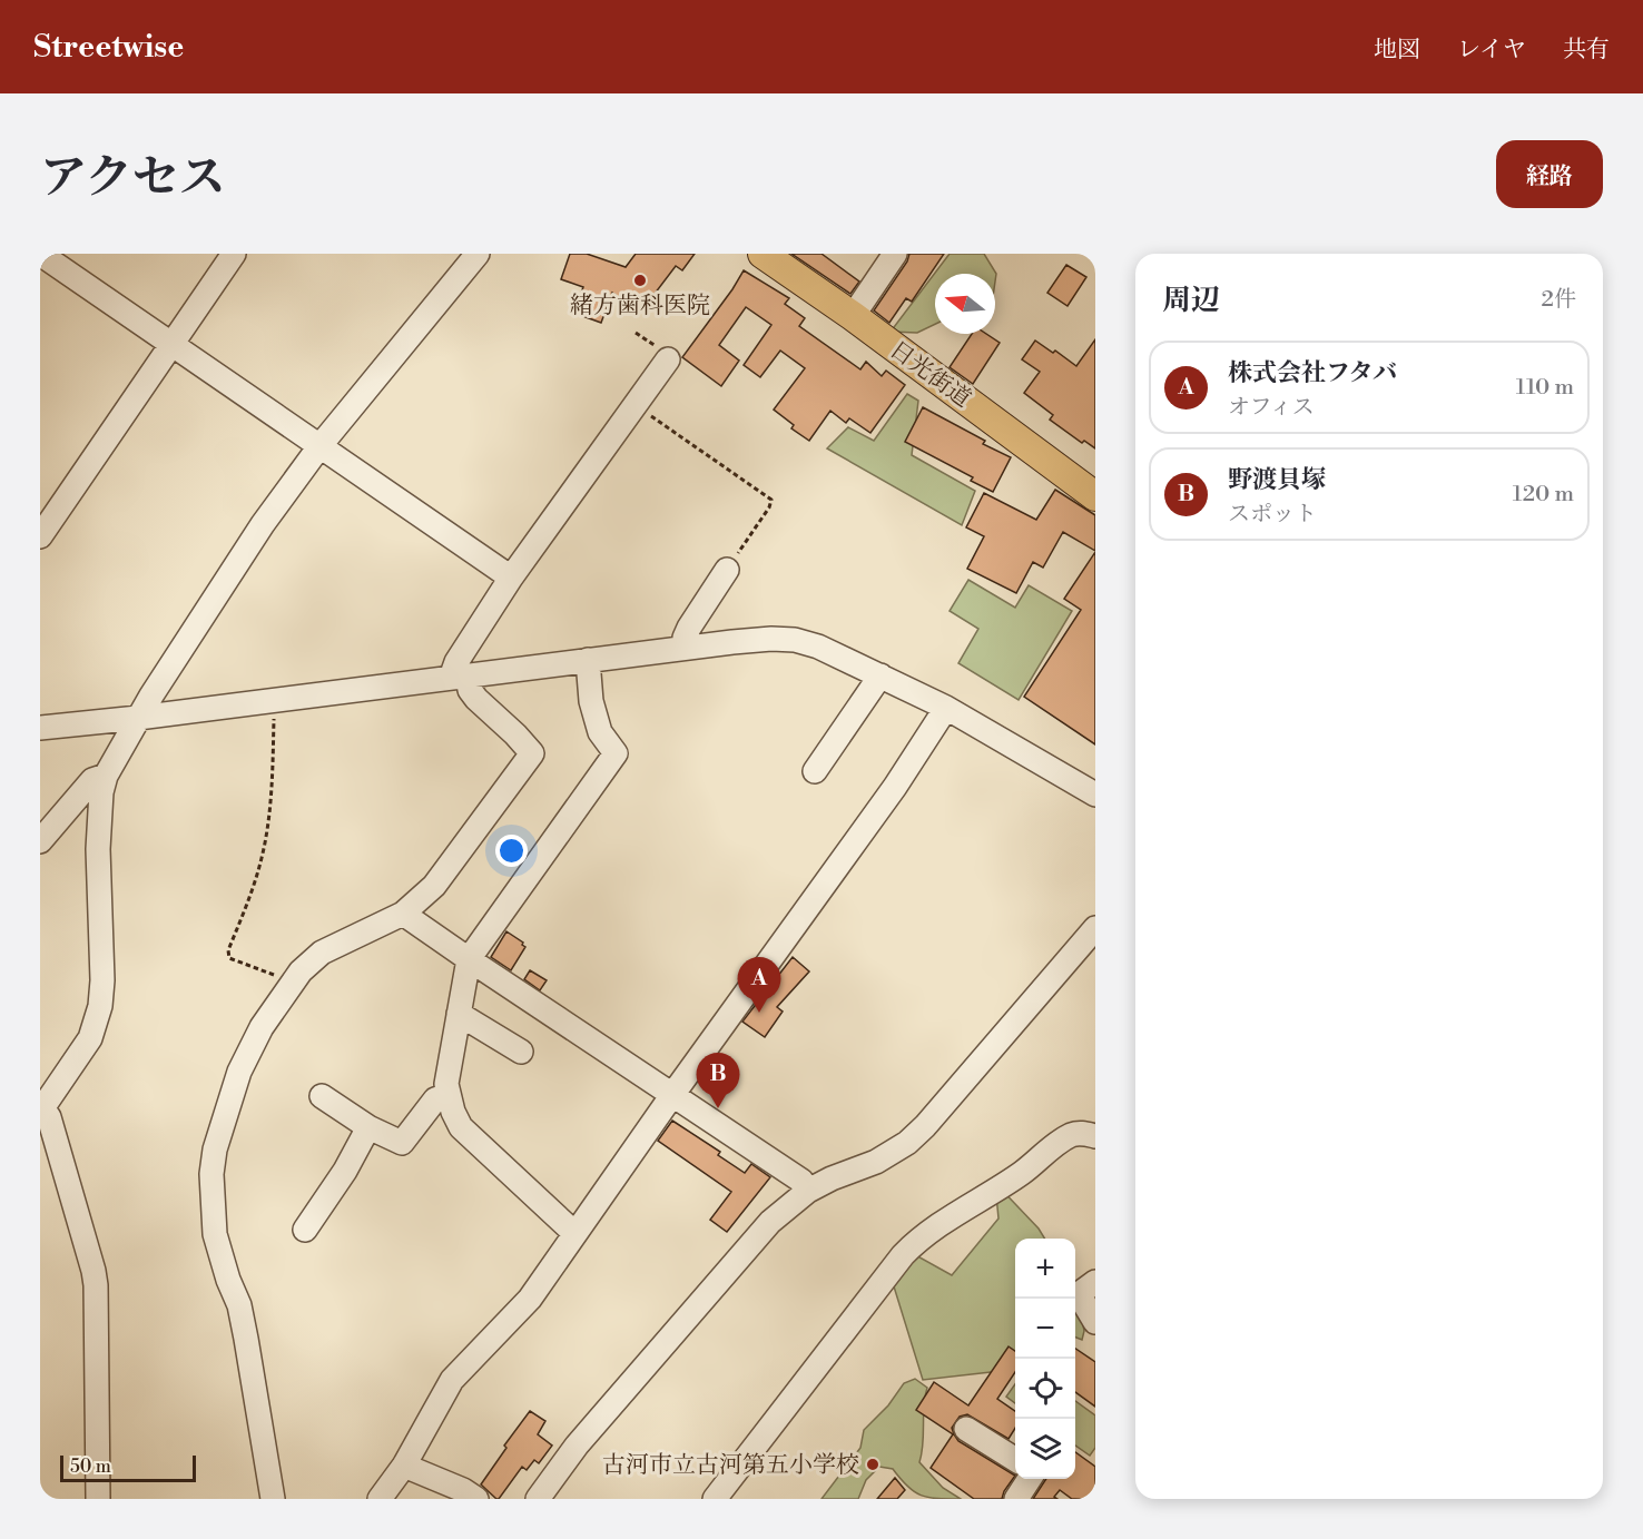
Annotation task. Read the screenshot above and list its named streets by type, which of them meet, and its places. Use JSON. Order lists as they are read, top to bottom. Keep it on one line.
{"streets":{"main road":["日光街道"]},"places":["緒方歯科医院","古河市立古河第五小学校"],"scale_bar":"50 m","north":"left","page":{"header":"Streetwise","nav":["地図","レイヤ","共有"],"title":"アクセス","buttons":"経路","heading":["周辺","2件"],"list":[{"mark":"A","name":"株式会社フタバ","note":"オフィス","value":"110 m"},{"mark":"B","name":"野渡貝塚","note":"スポット","value":"120 m"}],"pins":["A","B"],"map_buttons":["+","−"],"scale":"50 m"}}
